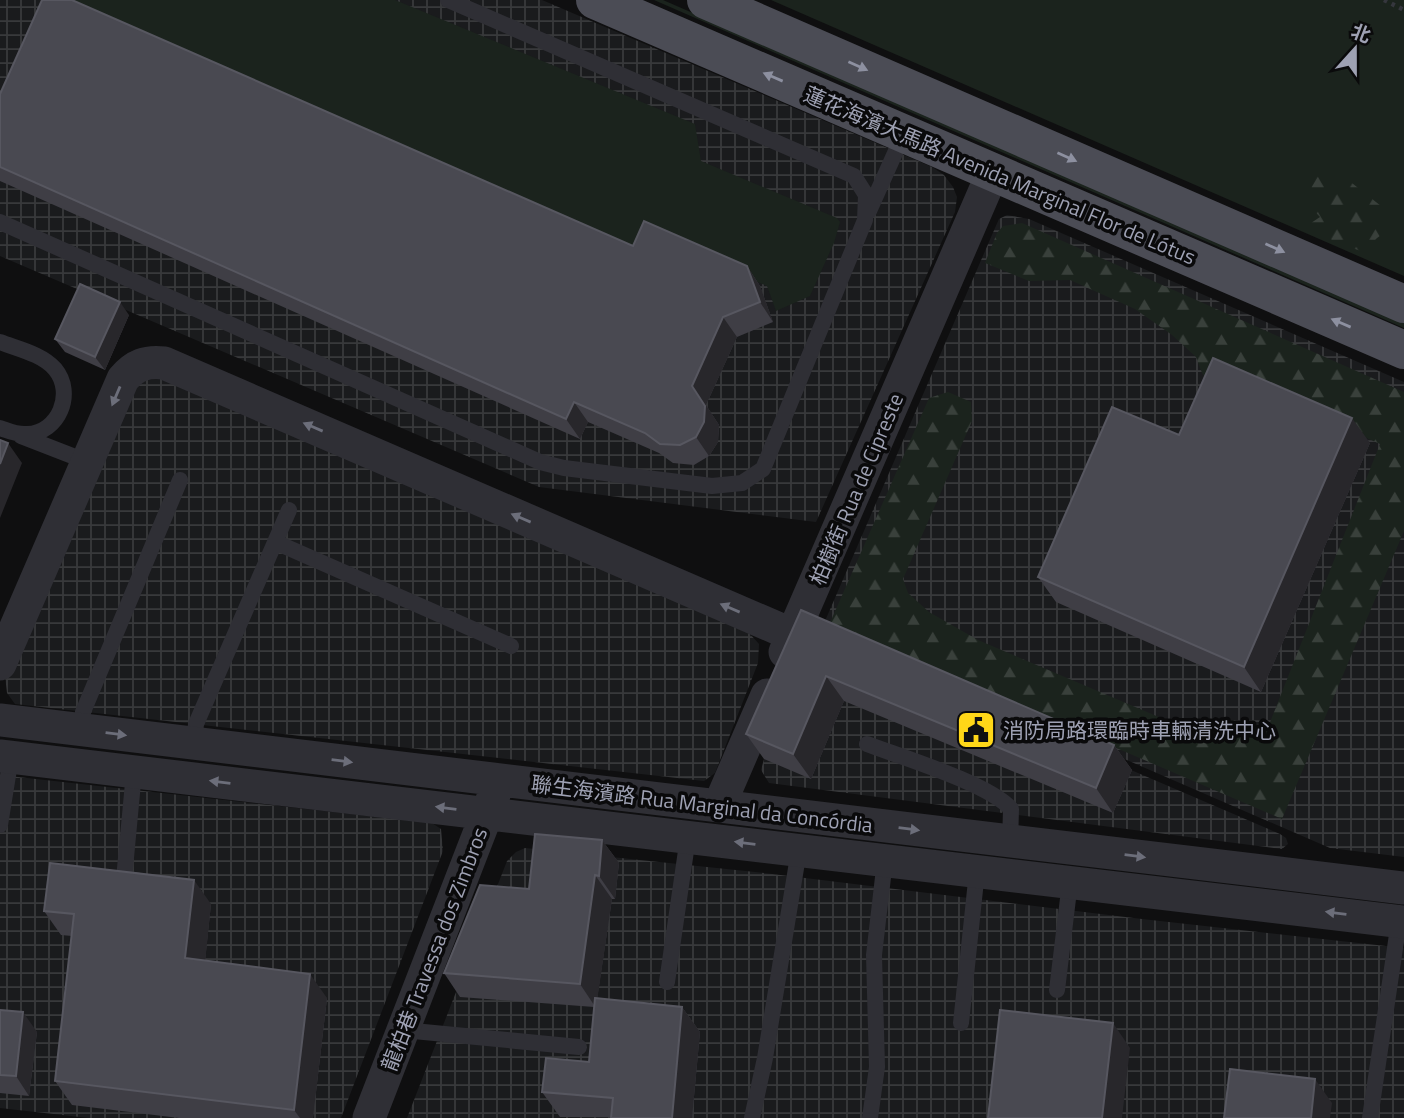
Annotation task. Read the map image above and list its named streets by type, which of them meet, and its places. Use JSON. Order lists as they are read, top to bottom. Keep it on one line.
{"streets":{"main road":["蓮花海濱大馬路 Avenida Marginal Flor de Lótus"],"street":["柏樹街 Rua de Cipreste","聯生海濱路 Rua Marginal da Concórdia","龍柏巷 Travessa dos Zimbros"]},"crossings":[["蓮花海濱大馬路 Avenida Marginal Flor de Lótus","柏樹街 Rua de Cipreste"],["柏樹街 Rua de Cipreste","聯生海濱路 Rua Marginal da Concórdia"],["聯生海濱路 Rua Marginal da Concórdia","龍柏巷 Travessa dos Zimbros"]],"places":{"public building":["消防局路環臨時車輛清洗中心"]},"north":"top"}
